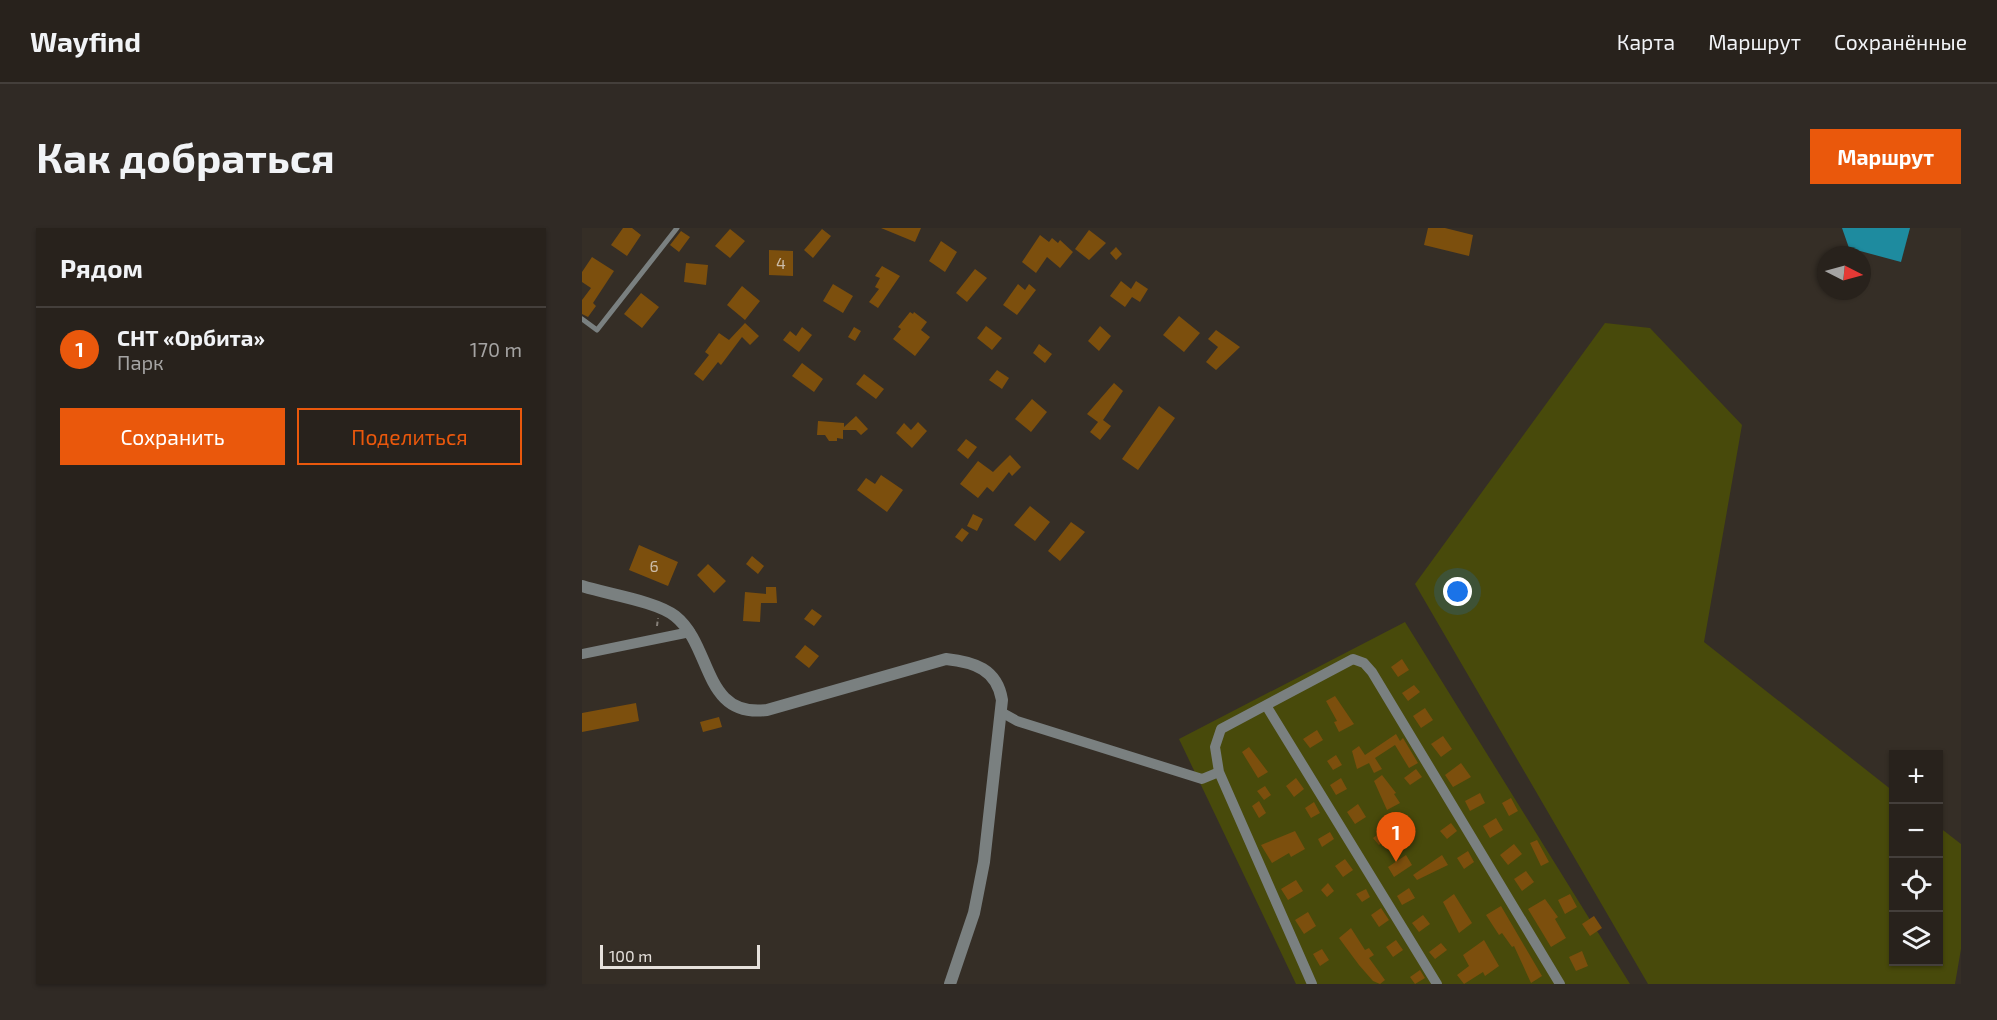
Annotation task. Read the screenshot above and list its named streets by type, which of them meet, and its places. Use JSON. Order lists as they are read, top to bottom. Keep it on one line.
{"house_numbers":["4","6"],"scale_bar":"100 m","north":"right","page":{"header":"Wayfind","nav":["Карта","Маршрут","Сохранённые"],"buttons":["Маршрут",["Сохранить","Поделиться"]],"title":"Как добраться","heading":"Рядом","list":[{"mark":"1","name":"СНТ «Орбита»","note":"Парк","value":"170 m"}],"map_buttons":["+","−"],"pins":"1","scale":"100 m"}}
